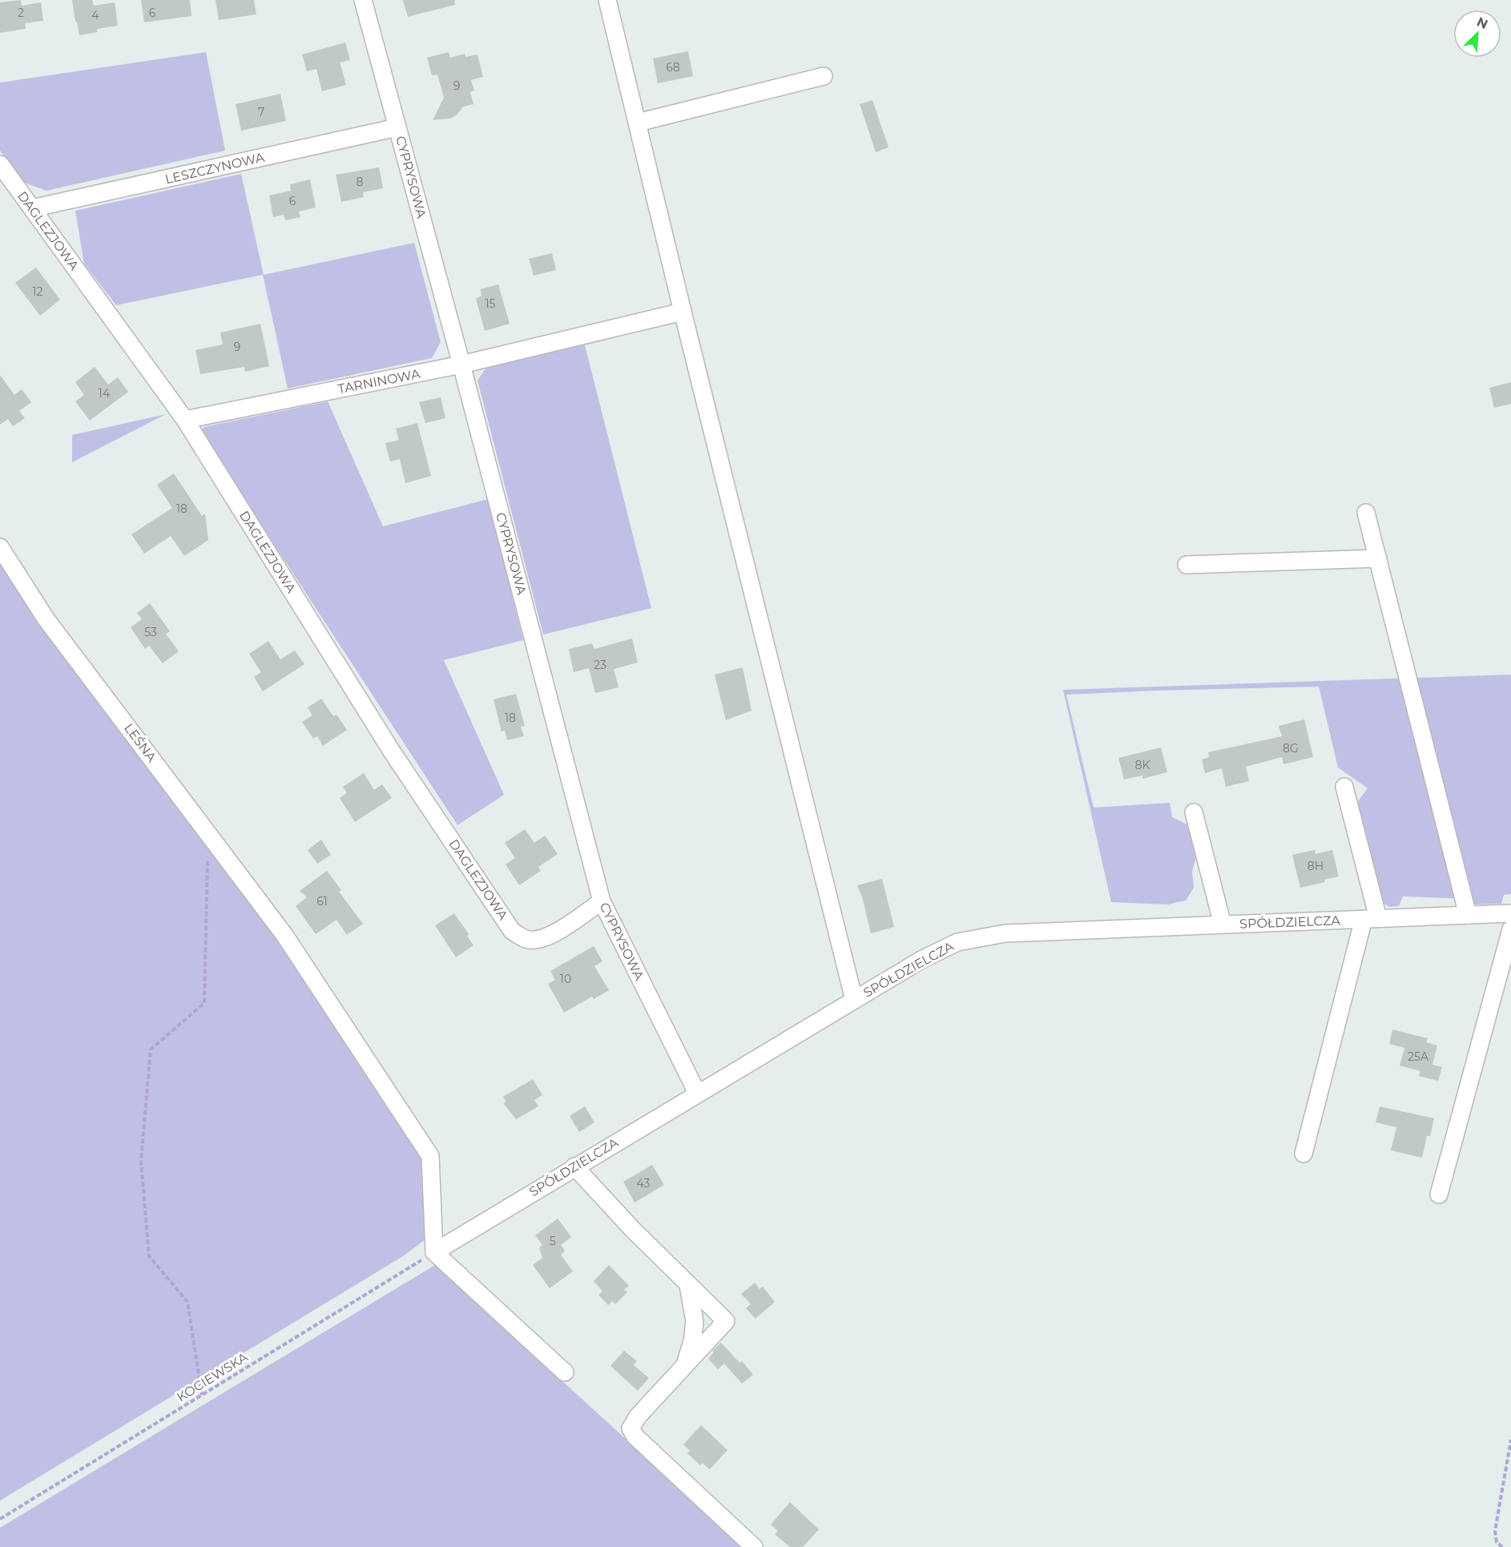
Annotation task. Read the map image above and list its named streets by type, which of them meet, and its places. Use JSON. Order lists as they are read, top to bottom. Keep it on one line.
{"streets":{"street":["LESZCZYNOWA","CYPRYSOWA","DAGLEZJOWA","TARNINOWA","LEŚNA","SPÓŁDZIELCZA"],"path":["KOCIEWSKA"]},"crossings":[["LESZCZYNOWA","CYPRYSOWA"],["LESZCZYNOWA","DAGLEZJOWA"],["CYPRYSOWA","DAGLEZJOWA"],["CYPRYSOWA","TARNINOWA"],["CYPRYSOWA","SPÓŁDZIELCZA"],["DAGLEZJOWA","TARNINOWA"],["LEŚNA","SPÓŁDZIELCZA"],["LEŚNA","KOCIEWSKA"],["SPÓŁDZIELCZA","KOCIEWSKA"]],"house_numbers":["2","6","4","68","9","7","8","6","12","15","9","14","18","53","23","18","8G","8K","8H","61","10","25A","43","5"],"north":"top right"}
